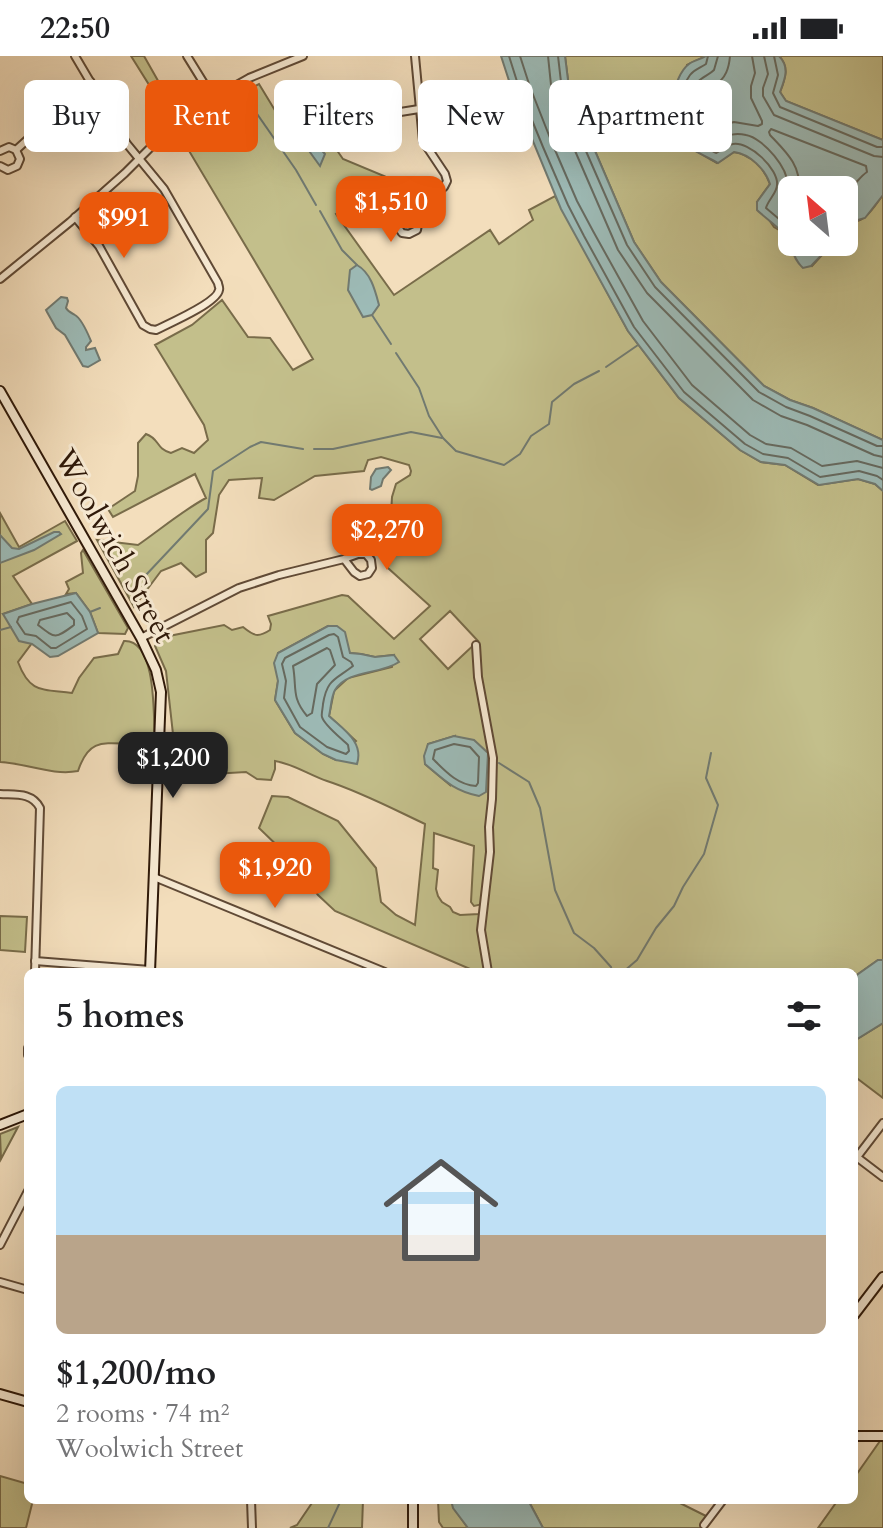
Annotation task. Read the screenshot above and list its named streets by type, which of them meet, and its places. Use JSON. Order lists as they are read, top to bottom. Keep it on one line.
{"streets":{"street":["Woolwich Street"]},"north":"top left","page":{"status":"22:50","chip":["Buy","Rent","Filters","New","Apartment"],"price":["$1,510","$991","$2,270","$1,200","$1,920"],"heading":"5 homes","list":[{"name":"$1,200/mo","note":"2 rooms · 74 m² · Woolwich Street"}]}}
